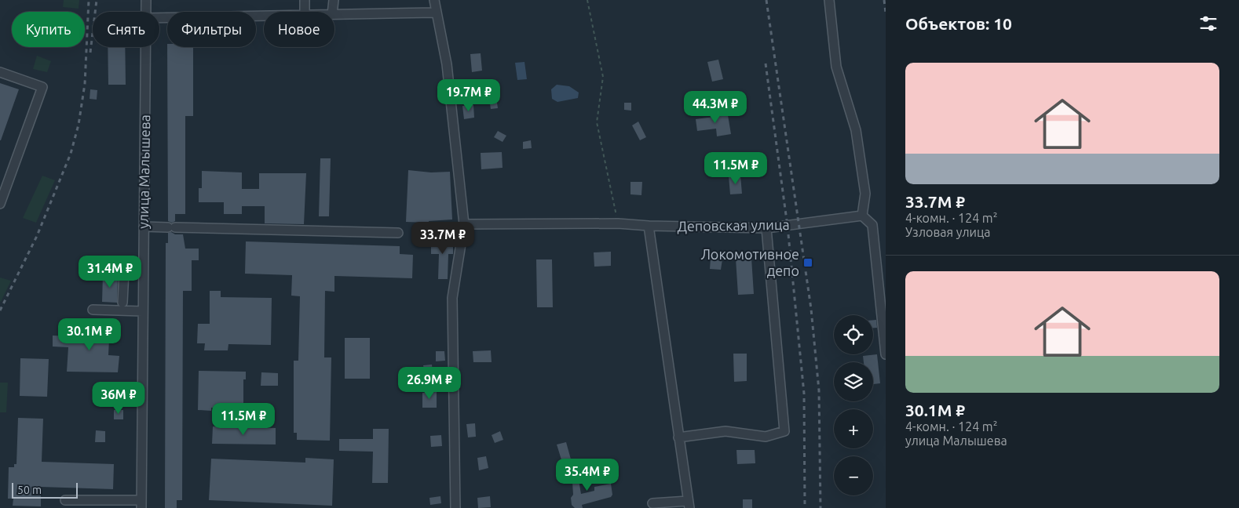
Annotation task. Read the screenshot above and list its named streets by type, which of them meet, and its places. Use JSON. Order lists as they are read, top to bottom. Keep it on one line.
{"streets":{"street":["улица Малышева","Деповская улица"]},"places":{"transit":["Локомотивное депо"]},"scale_bar":"50 m","page":{"heading":"Объектов: 10","chip":["Купить","Снять","Фильтры","Новое"],"list":[{"name":"33.7M ₽","note":"4-комн. · 124 m² · Узловая улица"},{"name":"30.1M ₽","note":"4-комн. · 124 m² · улица Малышева"}],"price":["19.7M ₽","44.3M ₽","11.5M ₽","33.7M ₽","31.4M ₽","30.1M ₽","26.9M ₽","36M ₽","11.5M ₽","35.4M ₽"],"map_buttons":["+","−"],"scale":"50 m"}}
